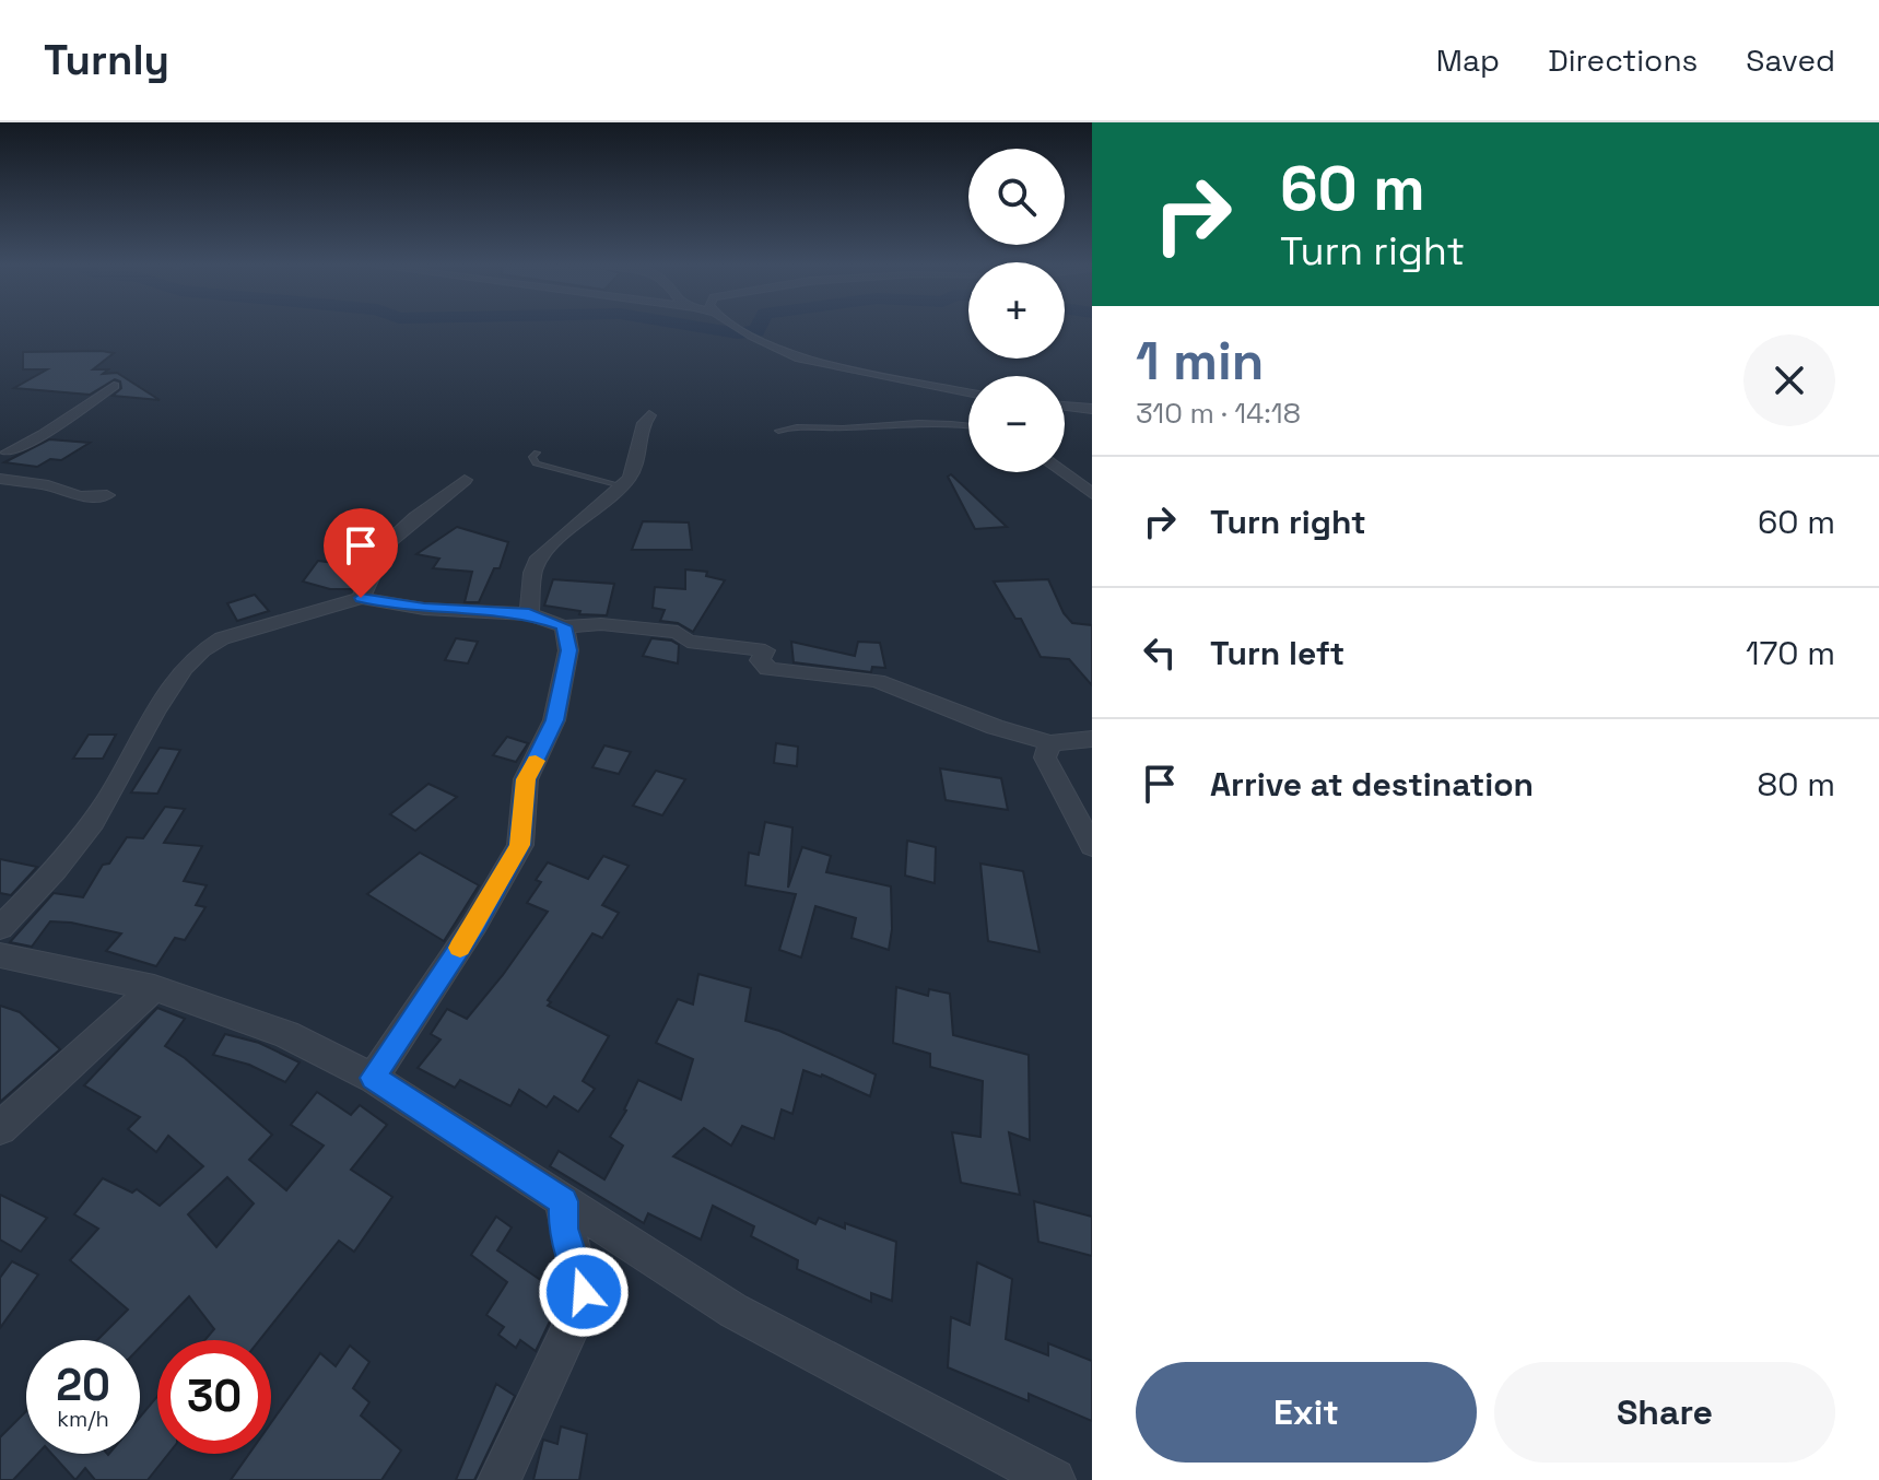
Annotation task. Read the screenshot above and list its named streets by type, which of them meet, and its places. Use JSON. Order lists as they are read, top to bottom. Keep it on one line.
{"page":{"header":"Turnly","nav":["Map","Directions","Saved"],"turn":["60 m","Turn right"],"map_buttons":["+","−"],"heading":["1 min","310 m · 14:18"],"list":[{"name":"Turn right","value":"60 m"},{"name":"Turn left","value":"170 m"},{"name":"Arrive at destination","value":"80 m"}],"speed":"20 km/h","limit":"30","buttons":["Exit","Share"]}}
